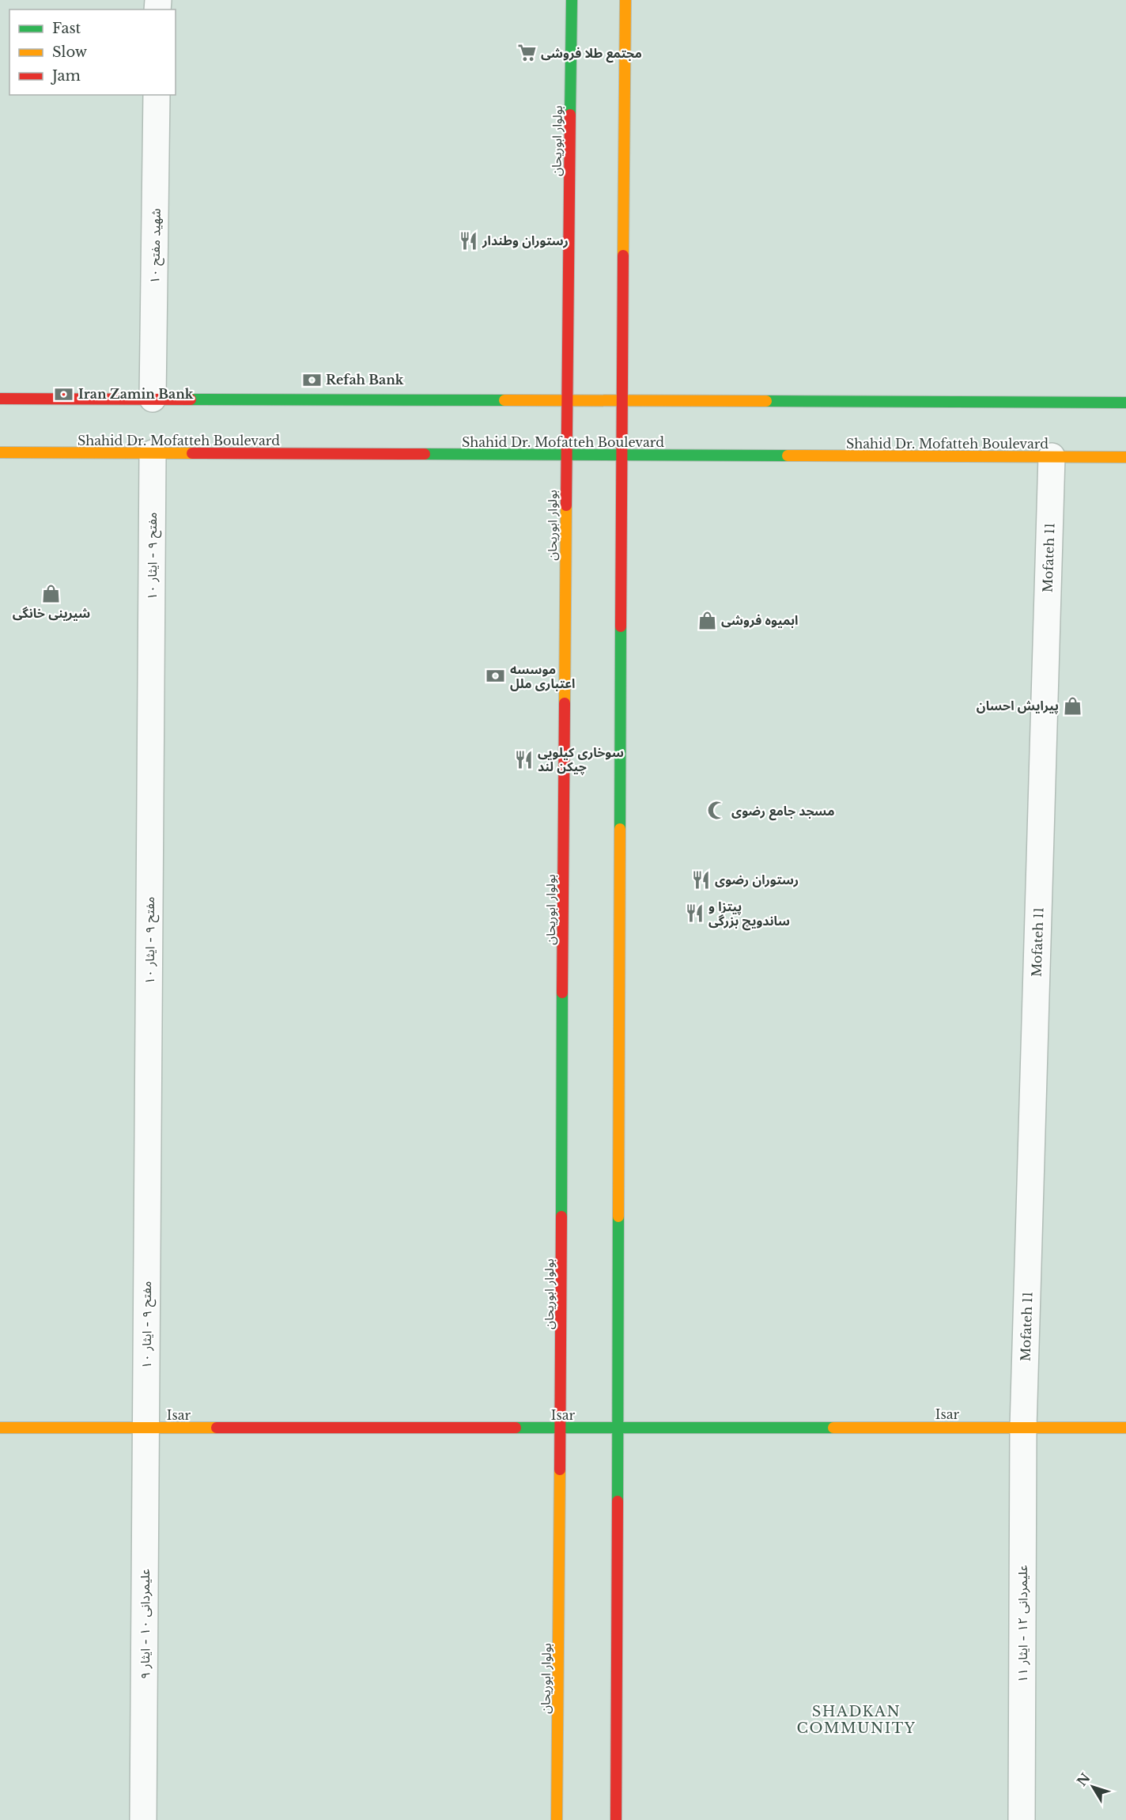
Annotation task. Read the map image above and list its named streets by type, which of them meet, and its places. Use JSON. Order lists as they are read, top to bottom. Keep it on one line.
{"streets":{"street":["بولوار ابوریحان","شهید مفتح ۱۰","Shahid Dr. Mofatteh Boulevard","مفتح ۹ - ایثار ۱۰","Mofateh 11","Isar","علیمردانی ۱۰ - ایثار ۹","علیمردانی ۱۲ - ایثار ۱۱"]},"crossings":[["بولوار ابوریحان","Shahid Dr. Mofatteh Boulevard"],["بولوار ابوریحان","Isar"],["Shahid Dr. Mofatteh Boulevard","مفتح ۹ - ایثار ۱۰"],["Shahid Dr. Mofatteh Boulevard","Mofateh 11"],["مفتح ۹ - ایثار ۱۰","Isar"],["مفتح ۹ - ایثار ۱۰","علیمردانی ۱۰ - ایثار ۹"],["Mofateh 11","Isar"],["Mofateh 11","علیمردانی ۱۲ - ایثار ۱۱"],["Isar","علیمردانی ۱۰ - ایثار ۹"],["Isar","علیمردانی ۱۲ - ایثار ۱۱"]],"districts":["SHADKAN COMMUNITY"],"places":{"supermarket":["مجتمع طلا فروشی"],"restaurant":["رستوران وطندار","سوخاری کیلویی چیکن لند","رستوران رضوی","پیتزا و ساندویچ بزرگی"],"bank":["Refah Bank","Iran Zamin Bank","موسسه اعتباری ملل"],"shop":["شیرینی خانگی","ابمیوه فروشی","پیرایش احسان"],"mosque":["مسجد جامع رضوی"]},"legend":["Fast","Slow","Jam"],"north":"top left"}
